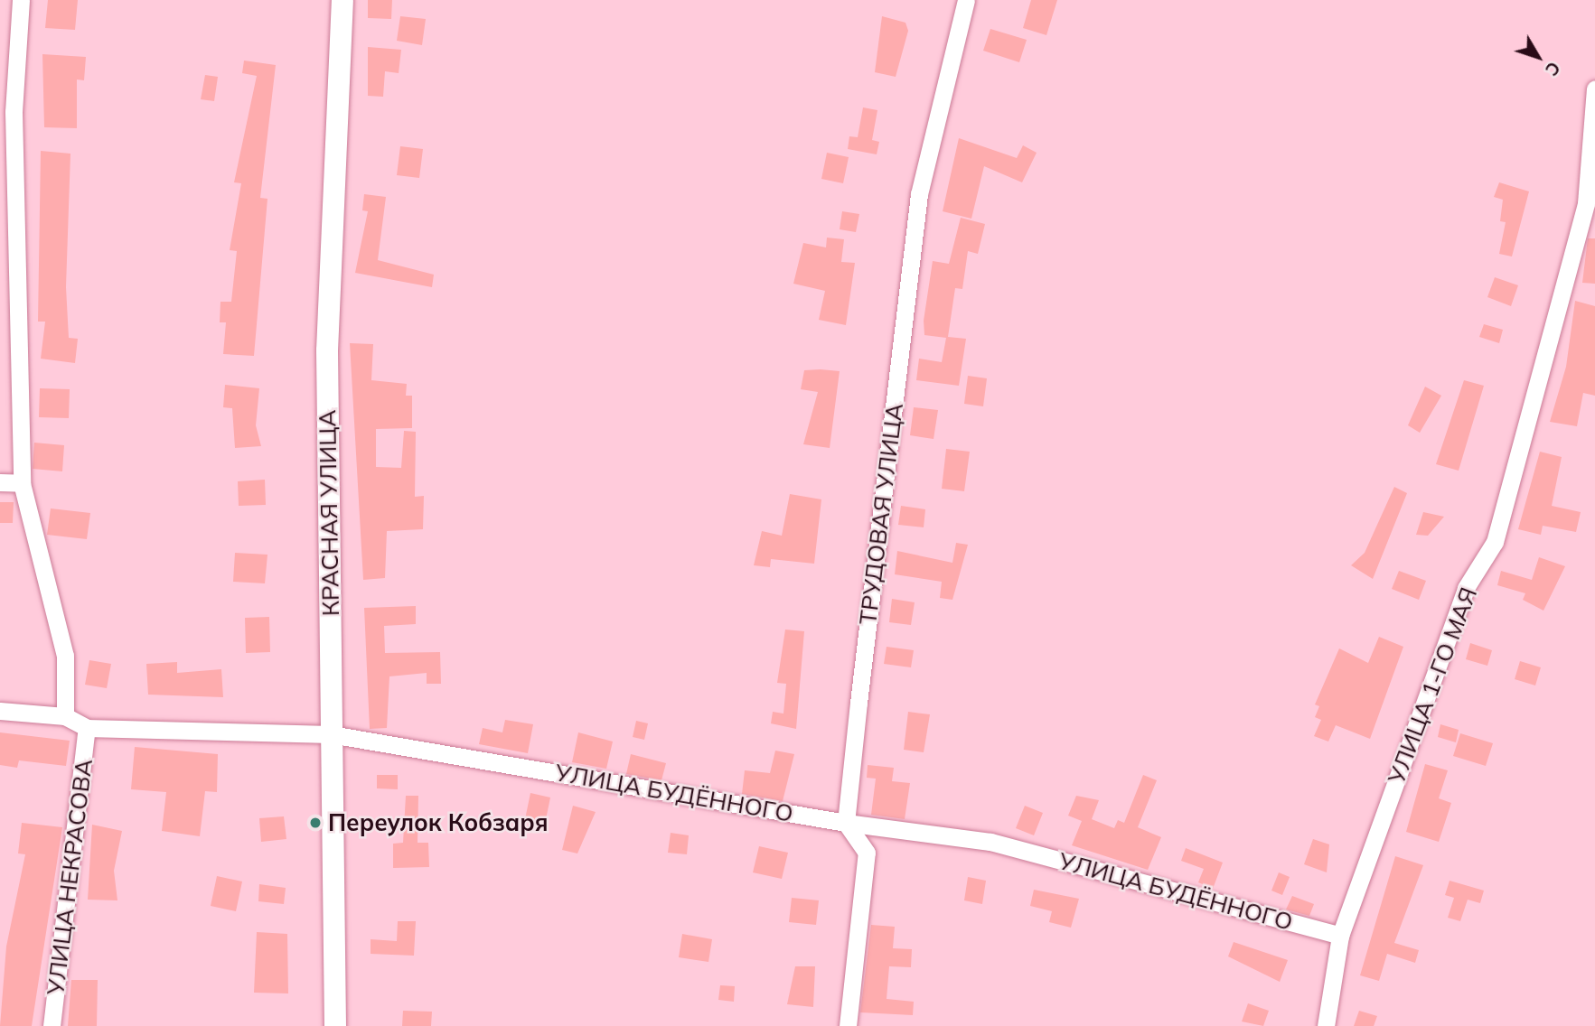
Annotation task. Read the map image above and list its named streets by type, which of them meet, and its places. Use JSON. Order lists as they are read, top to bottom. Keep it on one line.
{"streets":{"main road":["КРАСНАЯ УЛИЦА"],"street":["ТРУДОВАЯ УЛИЦА","УЛИЦА 1-ГО МАЯ","УЛИЦА БУДЁННОГО","УЛИЦА НЕКРАСОВА"]},"crossings":[["КРАСНАЯ УЛИЦА","УЛИЦА БУДЁННОГО"],["ТРУДОВАЯ УЛИЦА","УЛИЦА БУДЁННОГО"],["УЛИЦА 1-ГО МАЯ","УЛИЦА БУДЁННОГО"],["УЛИЦА БУДЁННОГО","УЛИЦА НЕКРАСОВА"]],"places":["Переулок Кобзаря"],"north":"bottom right"}
